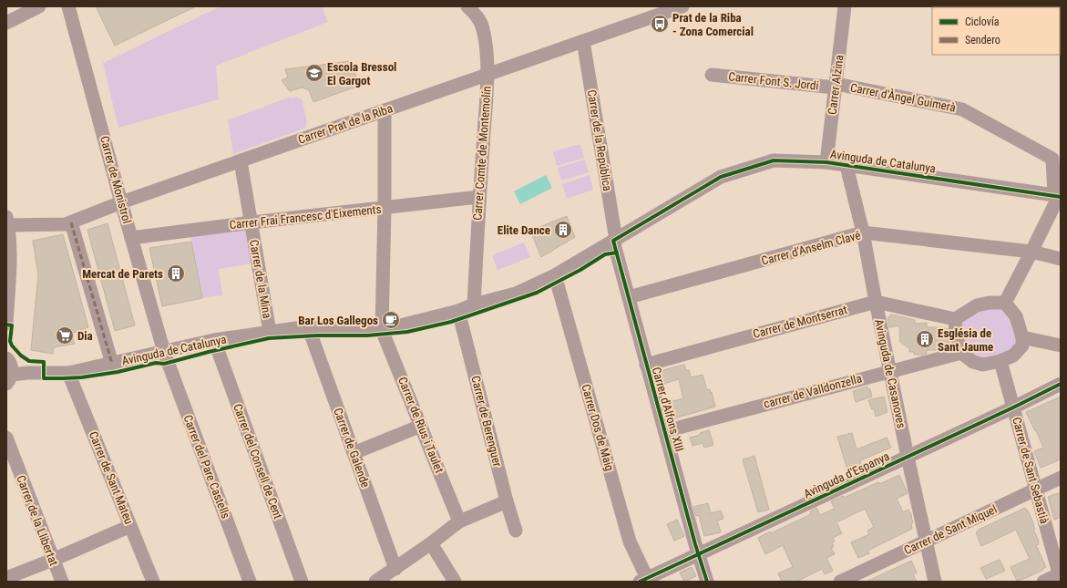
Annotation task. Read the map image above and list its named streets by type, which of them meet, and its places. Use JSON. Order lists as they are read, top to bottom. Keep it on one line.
{"streets":{"street":["Carrer Font S. Jordi","Carrer Alzina","Carrer d'Àngel Guimerà","Carrer Prat de la Riba","Carrer de la República","Carrer Comte de Montemolín","Avinguda de Catalunya","Carrer de Monistrol","Carrer Frai Francesc d'Eixements","Carrer d'Anselm Clavé","Carrer de la Mina","Carrer de Montserrat","Avinguda de Casanoves","carrer de Valldonzella","Carrer d'Alfons XIII","Carrer de Berenguer","Carrer de Rius i Taulet","Carrer Dos de Maig","Carrer de Galende","Carrer del Consell de Cent","Carrer del Pare Castells","Carrer de Sant Sebastià","Avinguda d'Espanya","Carrer de Sant Mateu","Carrer de la Llibertat","Carrer de Sant Miquel"]},"crossings":[["Carrer Font S. Jordi","Carrer Alzina"],["Carrer Font S. Jordi","Carrer d'Àngel Guimerà"],["Carrer Alzina","Carrer d'Àngel Guimerà"],["Carrer Alzina","Avinguda de Catalunya"],["Carrer d'Àngel Guimerà","Avinguda de Catalunya"],["Carrer Prat de la Riba","Carrer de la República"],["Carrer Prat de la Riba","Carrer Comte de Montemolín"],["Carrer Prat de la Riba","Carrer de Monistrol"],["Carrer Prat de la Riba","Carrer de la Mina"],["Carrer de la República","Avinguda de Catalunya"],["Carrer de la República","Carrer d'Alfons XIII"],["Carrer Comte de Montemolín","Avinguda de Catalunya"],["Carrer Comte de Montemolín","Carrer Frai Francesc d'Eixements"],["Avinguda de Catalunya","Carrer de Monistrol"],["Avinguda de Catalunya","Carrer de la Mina"],["Avinguda de Catalunya","Avinguda de Casanoves"],["Avinguda de Catalunya","Carrer d'Alfons XIII"],["Avinguda de Catalunya","Carrer de Berenguer"],["Avinguda de Catalunya","Carrer de Rius i Taulet"],["Avinguda de Catalunya","Carrer Dos de Maig"],["Avinguda de Catalunya","Carrer de Galende"],["Avinguda de Catalunya","Carrer del Consell de Cent"],["Avinguda de Catalunya","Carrer del Pare Castells"],["Avinguda de Catalunya","Carrer de Sant Mateu"],["Carrer de Monistrol","Carrer Frai Francesc d'Eixements"],["Carrer de Monistrol","Carrer del Pare Castells"],["Carrer Frai Francesc d'Eixements","Carrer de la Mina"],["Carrer d'Anselm Clavé","Avinguda de Casanoves"],["Carrer d'Anselm Clavé","Carrer d'Alfons XIII"],["Carrer de Montserrat","Avinguda de Casanoves"],["Carrer de Montserrat","carrer de Valldonzella"],["Carrer de Montserrat","Carrer d'Alfons XIII"],["Carrer de Montserrat","Carrer de Sant Sebastià"],["Avinguda de Casanoves","carrer de Valldonzella"],["Avinguda de Casanoves","Avinguda d'Espanya"],["Avinguda de Casanoves","Carrer de Sant Miquel"],["carrer de Valldonzella","Carrer d'Alfons XIII"],["carrer de Valldonzella","Carrer de Sant Sebastià"],["Carrer d'Alfons XIII","Avinguda d'Espanya"],["Carrer Dos de Maig","Avinguda d'Espanya"],["Carrer de Sant Sebastià","Avinguda d'Espanya"],["Carrer de Sant Sebastià","Carrer de Sant Miquel"]],"places":{"bus stop":["Prat de la Riba - Zona Comercial"],"school or university":["Escola Bressol El Gargot"],"building":["Elite Dance","Mercat de Parets","Església de Sant Jaume"],"cafe":["Bar Los Gallegos"],"supermarket":["Dia"]},"legend":["Ciclovía","Sendero"]}
